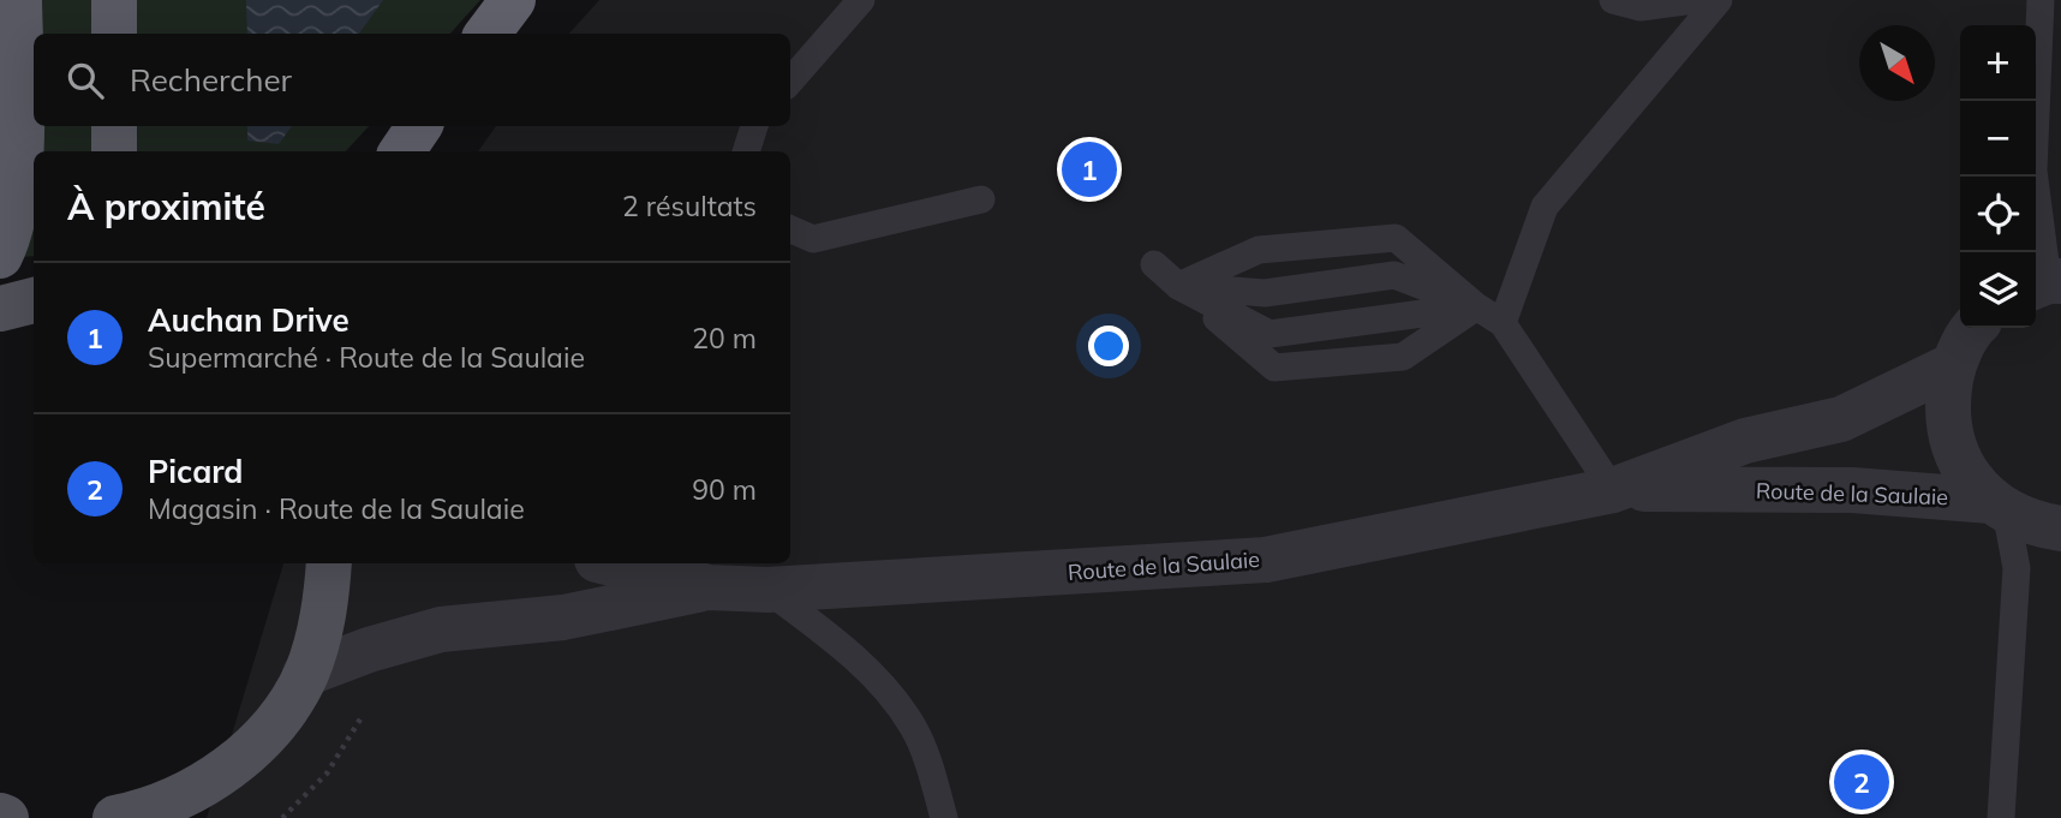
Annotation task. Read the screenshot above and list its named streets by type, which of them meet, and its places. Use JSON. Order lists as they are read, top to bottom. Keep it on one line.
{"streets":{"street":["Route de la Saulaie"]},"north":"bottom right","page":{"map_buttons":["+","−"],"search":"Rechercher","pins":["1","2"],"heading":["À proximité","2 résultats"],"list":[{"mark":"1","name":"Auchan Drive","note":"Supermarché · Route de la Saulaie","value":"20 m"},{"mark":"2","name":"Picard","note":"Magasin · Route de la Saulaie","value":"90 m"}]}}
